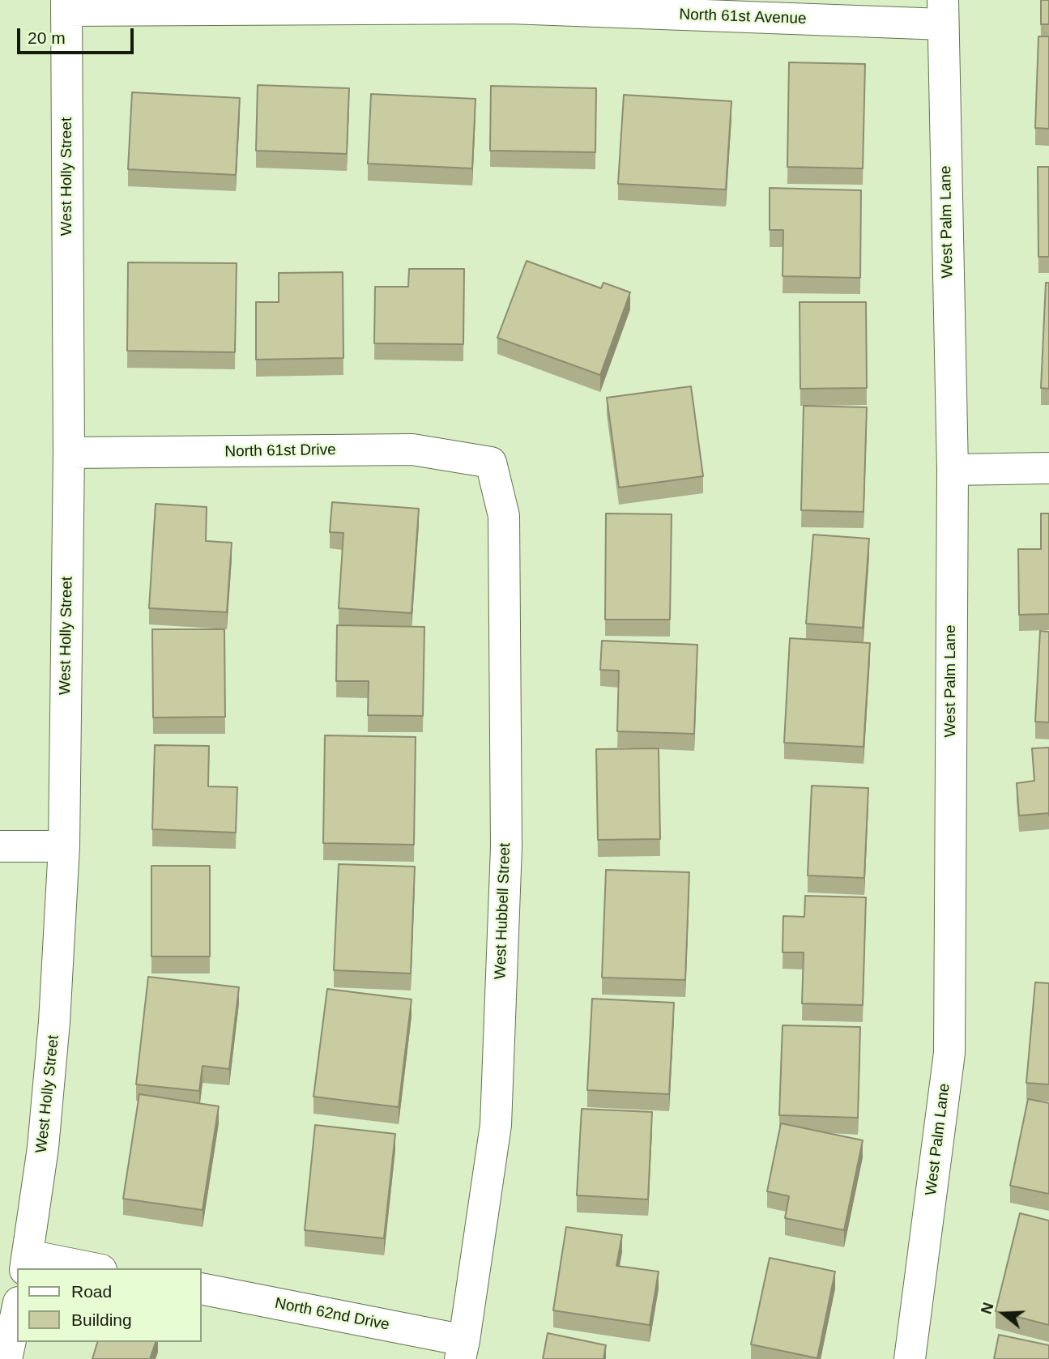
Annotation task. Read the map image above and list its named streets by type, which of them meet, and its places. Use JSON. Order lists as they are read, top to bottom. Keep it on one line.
{"streets":{"street":["North 61st Avenue","West Holly Street","West Palm Lane","North 61st Drive","West Hubbell Street","North 62nd Drive"]},"crossings":[["North 61st Avenue","West Holly Street"],["North 61st Avenue","West Palm Lane"],["West Holly Street","North 61st Drive"],["North 61st Drive","West Hubbell Street"],["West Hubbell Street","North 62nd Drive"]],"legend":["Road","Building"],"scale_bar":"20 m","north":"left"}
